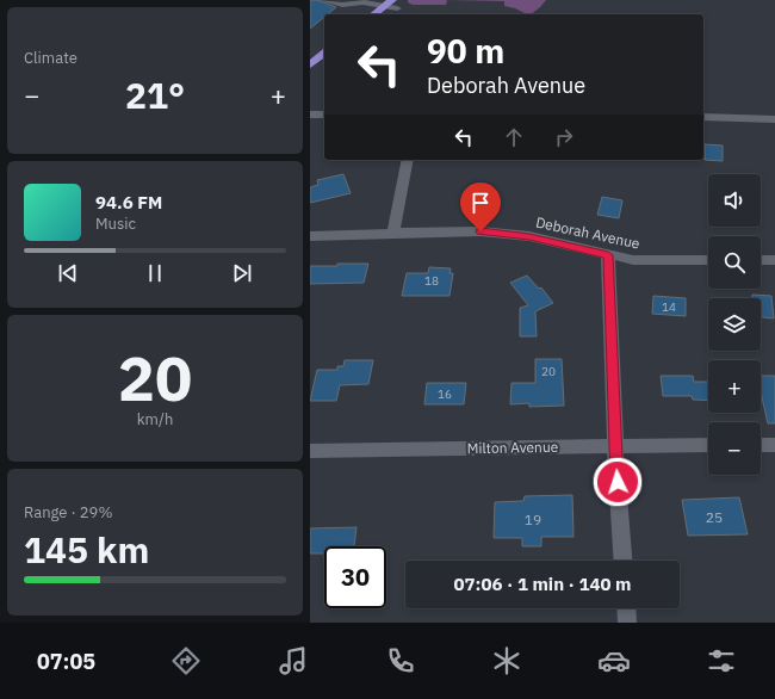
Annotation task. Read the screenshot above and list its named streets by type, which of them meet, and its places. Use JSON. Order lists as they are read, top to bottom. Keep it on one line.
{"streets":{"street":["Deborah Avenue","Milton Avenue"]},"house_numbers":["18","14","20","16","25","19"],"page":{"tile":["Climate",["20","km/h"],["Range · 29%","145 km"]],"turn":["90 m","Deborah Avenue"],"heat":["−","21°","+"],"map_buttons":["+","−"],"song":["94.6 FM","Music"],"limit":"30","trip":"07:06 · 1 min · 140 m","tabs":"07:05"}}
